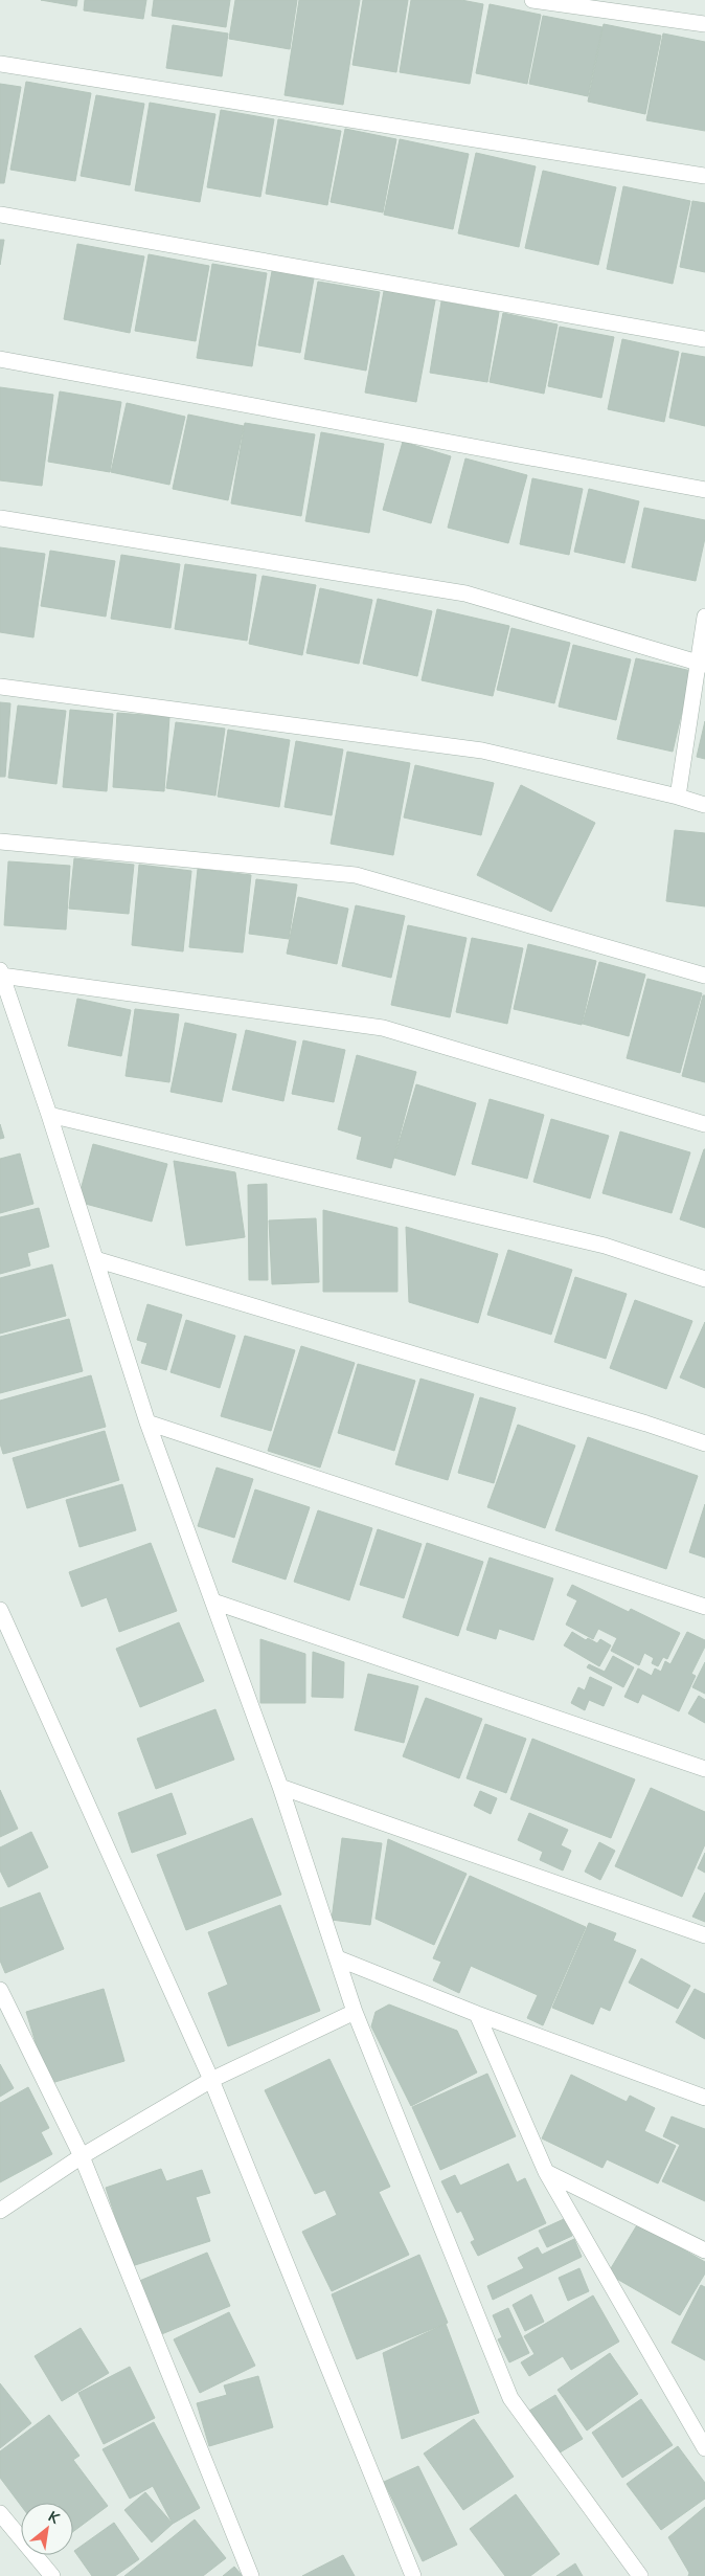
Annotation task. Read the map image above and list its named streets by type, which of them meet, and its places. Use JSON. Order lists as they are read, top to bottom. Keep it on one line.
{"north":"top right"}
